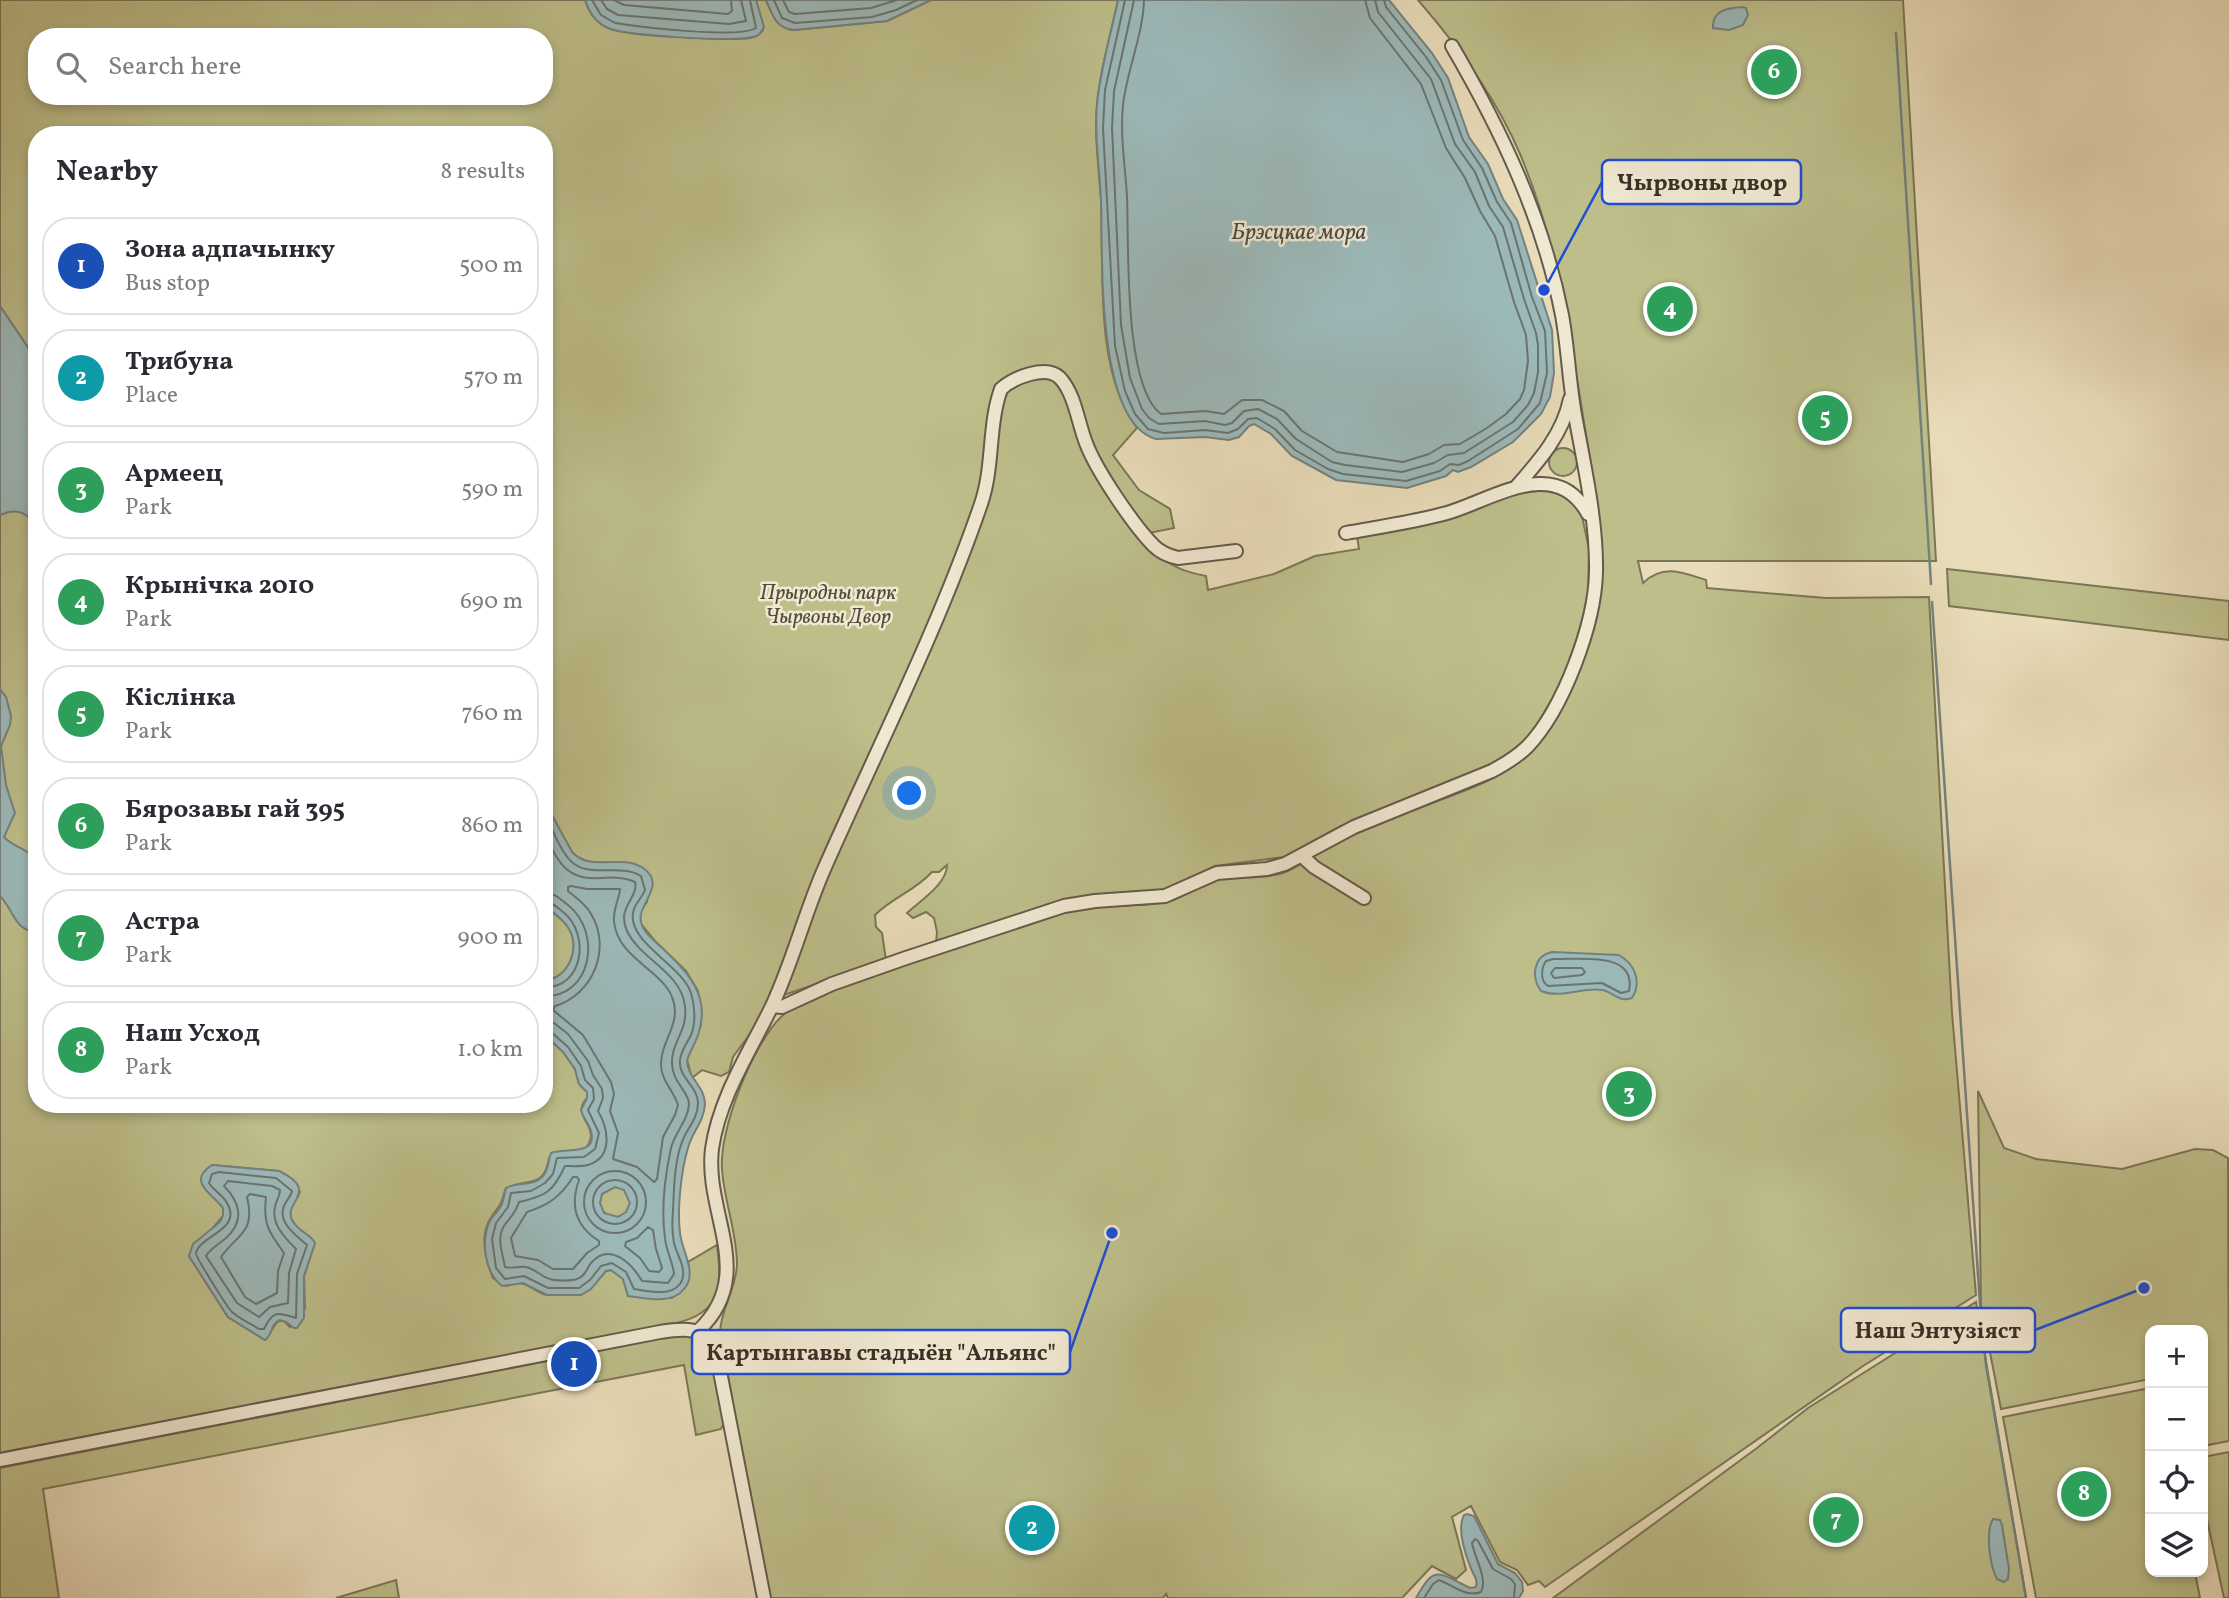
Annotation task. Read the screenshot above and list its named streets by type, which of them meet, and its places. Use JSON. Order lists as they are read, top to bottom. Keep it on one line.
{"water":["Брэсцкае мора"],"parks":["Прыродны парк Чырвоны Двор"],"places":["Чырвоны двор","Картынгавы стадыён \"Альянс\"","Наш Энтузіяст"],"page":{"search":"Search here","pins":["6","4","5","3","1","8","7","2"],"heading":["Nearby","8 results"],"list":[{"mark":"1","name":"Зона адпачынку","note":"Bus stop","value":"500 m"},{"mark":"2","name":"Трибуна","note":"Place","value":"570 m"},{"mark":"3","name":"Армеец","note":"Park","value":"590 m"},{"mark":"4","name":"Крынічка 2010","note":"Park","value":"690 m"},{"mark":"5","name":"Кіслінка","note":"Park","value":"760 m"},{"mark":"6","name":"Бярозавы гай 395","note":"Park","value":"860 m"},{"mark":"7","name":"Астра","note":"Park","value":"900 m"},{"mark":"8","name":"Наш Усход","note":"Park","value":"1.0 km"}],"map_buttons":["+","−"]}}
